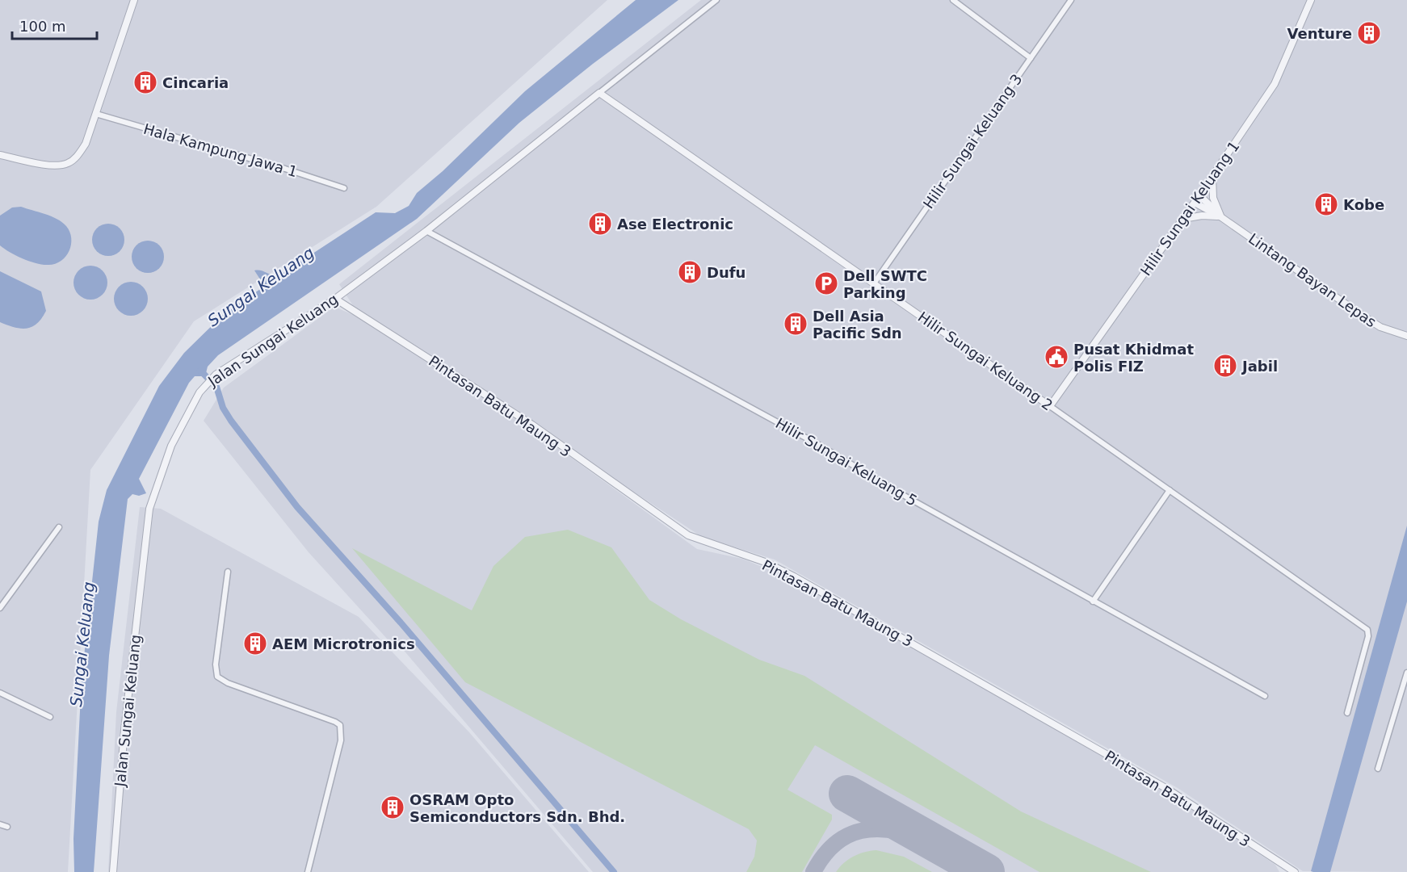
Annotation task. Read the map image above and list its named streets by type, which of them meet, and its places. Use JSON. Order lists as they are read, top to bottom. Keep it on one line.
{"streets":{"street":["Hilir Sungai Keluang 3","Hala Kampung Jawa 1","Hilir Sungai Keluang 1","Lintang Bayan Lepas","Jalan Sungai Keluang","Hilir Sungai Keluang 2","Pintasan Batu Maung 3","Hilir Sungai Keluang 5"]},"crossings":[["Hilir Sungai Keluang 3","Hilir Sungai Keluang 2"],["Hilir Sungai Keluang 1","Lintang Bayan Lepas"],["Hilir Sungai Keluang 1","Hilir Sungai Keluang 2"],["Jalan Sungai Keluang","Hilir Sungai Keluang 2"],["Jalan Sungai Keluang","Pintasan Batu Maung 3"],["Jalan Sungai Keluang","Hilir Sungai Keluang 5"]],"water":["Sungai Keluang"],"places":{"building":["Venture","Cincaria","Kobe","Ase Electronic","Dufu","Dell Asia Pacific Sdn","Jabil","AEM Microtronics","OSRAM Opto Semiconductors Sdn. Bhd."],"parking":["Dell SWTC Parking"],"public building":["Pusat Khidmat Polis FIZ"]},"scale_bar":"100 m"}
